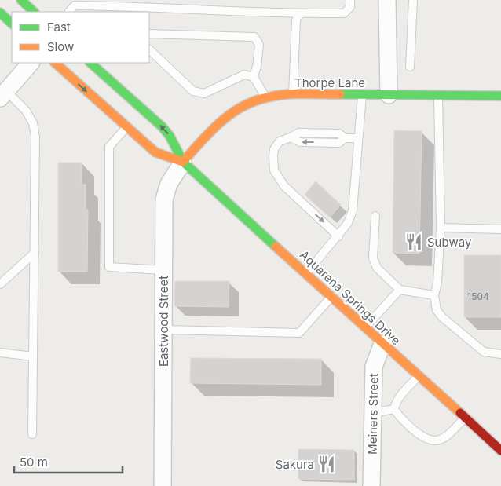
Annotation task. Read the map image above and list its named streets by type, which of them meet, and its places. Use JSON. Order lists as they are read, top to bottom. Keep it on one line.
{"streets":{"main road":["Thorpe Lane","Aquarena Springs Drive"],"street":["Eastwood Street","Meiners Street"]},"crossings":[["Thorpe Lane","Aquarena Springs Drive"],["Thorpe Lane","Eastwood Street"],["Aquarena Springs Drive","Eastwood Street"],["Aquarena Springs Drive","Meiners Street"]],"places":{"restaurant":["Subway","Sakura"]},"house_numbers":["1504"],"legend":["Fast","Slow"],"scale_bar":"50 m"}
